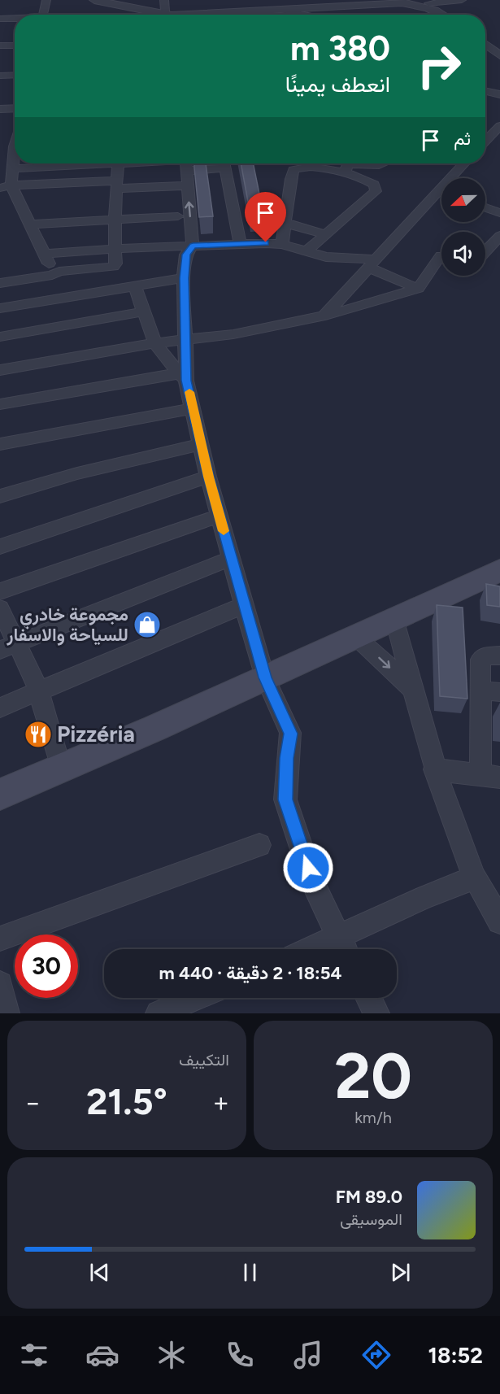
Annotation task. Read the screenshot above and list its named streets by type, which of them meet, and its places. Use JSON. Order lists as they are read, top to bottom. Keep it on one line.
{"places":{"shop":["مجموعة خادري للسياحة والاسفار"],"restaurant":["Pizzéria"]},"north":"left","page":{"turn":["380 m","انعطف يمينًا"],"then":"ثم","limit":"30","trip":"18:54 · 2 دقيقة · 440 m","tile":[["20","km/h"],"التكييف"],"heat":["−","21.5°","+"],"song":["89.0 FM","الموسيقى"],"tabs":"18:52"}}
